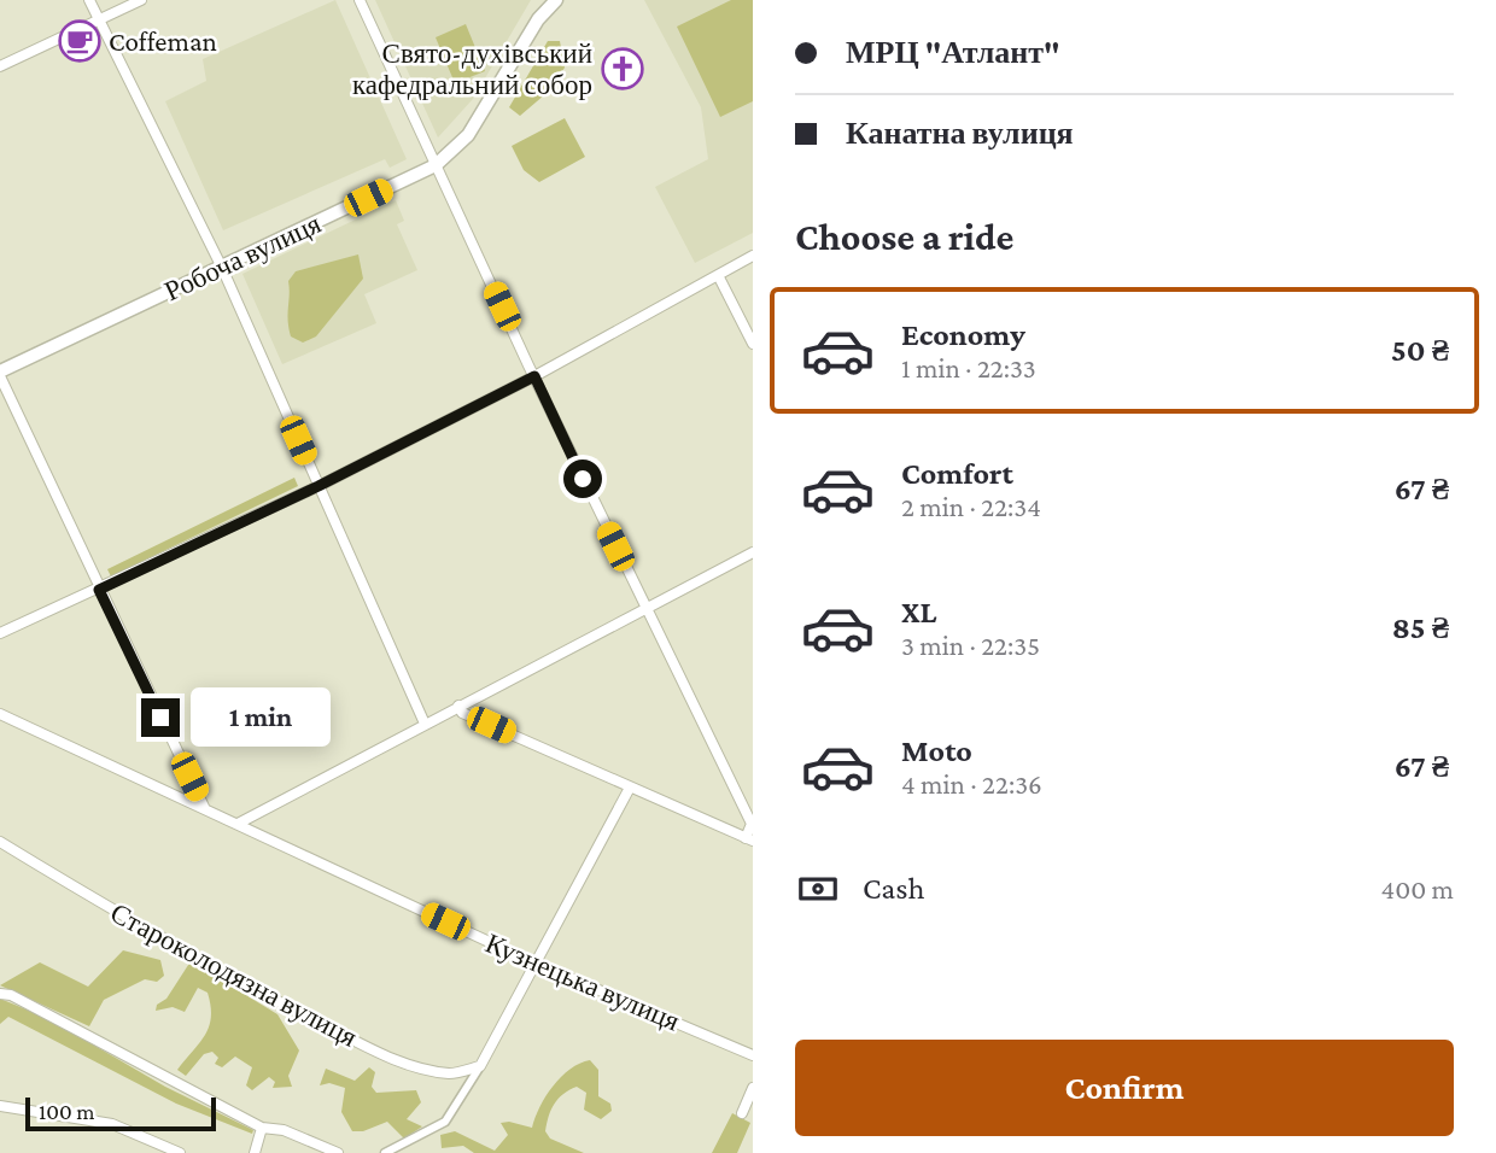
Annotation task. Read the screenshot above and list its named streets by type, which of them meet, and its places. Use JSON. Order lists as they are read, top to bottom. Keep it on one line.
{"streets":{"street":["Робоча вулиця","Староколодязна вулиця","Кузнецька вулиця"]},"places":{"cafe":["Coffeman"],"church":["Свято-духівський кафедральний собор"]},"scale_bar":"100 m","page":{"banner":["МРЦ \"Атлант\"","Канатна вулиця"],"heading":"Choose a ride","list":[{"name":"Economy","note":"1 min · 22:33","value":"50 ₴"},{"name":"Comfort","note":"2 min · 22:34","value":"67 ₴"},{"name":"XL","note":"3 min · 22:35","value":"85 ₴"},{"name":"Moto","note":"4 min · 22:36","value":"67 ₴"}],"bubble":"1 min","pay":["Cash","400 m"],"buttons":"Confirm","scale":"100 m"}}
